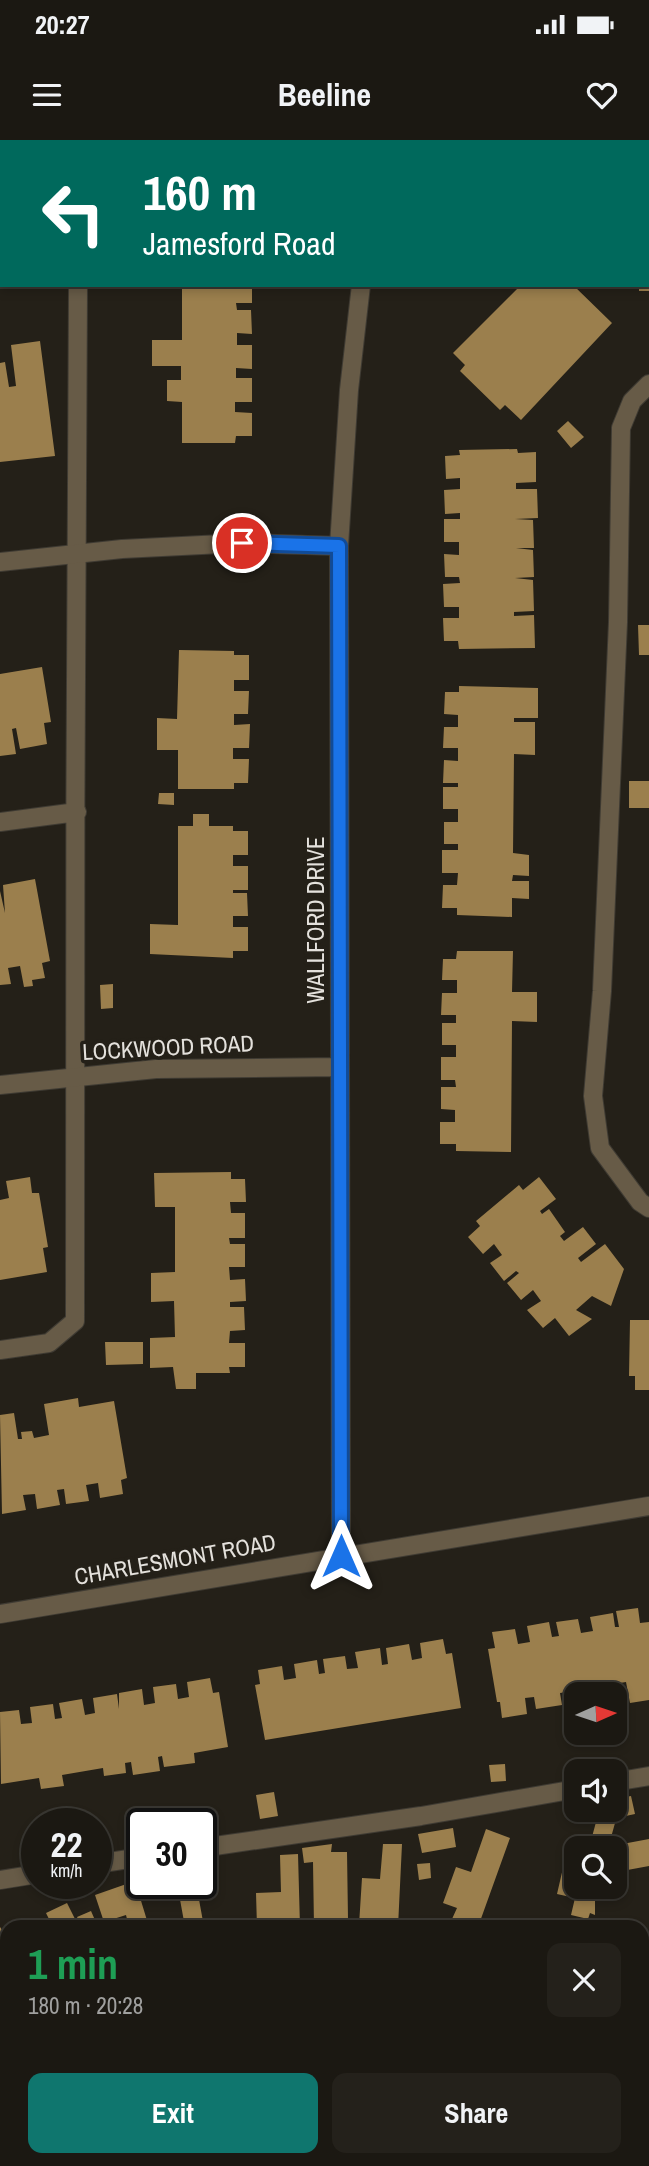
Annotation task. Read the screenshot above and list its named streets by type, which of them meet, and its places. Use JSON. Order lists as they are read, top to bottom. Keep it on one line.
{"streets":{"street":["WALLFORD DRIVE","LOCKWOOD ROAD","CHARLESMONT ROAD"]},"crossings":[["WALLFORD DRIVE","LOCKWOOD ROAD"],["WALLFORD DRIVE","CHARLESMONT ROAD"]],"north":"right","page":{"status":"20:27","header":"Beeline","turn":["160 m","Jamesford Road"],"speed":"22 km/h","limit":"30","heading":["1 min","180 m · 20:28"],"buttons":["Exit","Share"]}}
